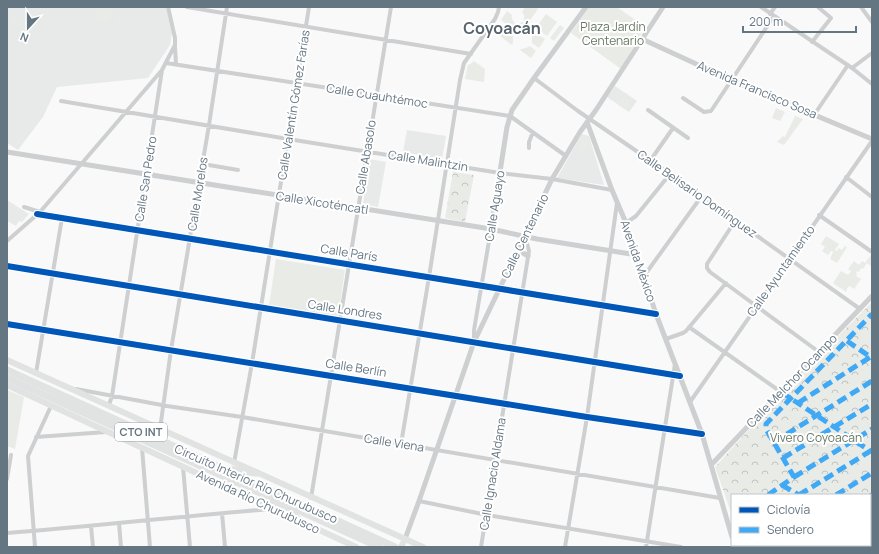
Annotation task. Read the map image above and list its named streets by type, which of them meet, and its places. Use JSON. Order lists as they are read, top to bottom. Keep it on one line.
{"streets":{"highway":["CTO INT","Circuito Interior Río Churubusco"],"main road":["Avenida Río Churubusco"],"street":["Avenida Francisco Sosa","Calle Cuauhtémoc","Calle Valentín Gómez Farías","Calle Abasolo","Calle Malintzin","Calle San Pedro","Calle Morelos","Calle Belisario Domínguez","Calle Xicoténcatl","Calle Aguayo","Calle Centenario","Calle París","Avenida México","Calle Ayuntamiento","Calle Londres","Calle Berlín","Calle Melchor Ocampo","Calle Viena","Calle Ignacio Aldama"]},"crossings":[["Avenida Francisco Sosa","Calle Centenario"],["Avenida Francisco Sosa","Calle Ayuntamiento"],["Calle Cuauhtémoc","Calle Valentín Gómez Farías"],["Calle Cuauhtémoc","Calle Abasolo"],["Calle Cuauhtémoc","Calle Morelos"],["Calle Cuauhtémoc","Calle Aguayo"],["Calle Cuauhtémoc","Calle Centenario"],["Calle Valentín Gómez Farías","Calle Malintzin"],["Calle Valentín Gómez Farías","Calle Xicoténcatl"],["Calle Valentín Gómez Farías","Calle París"],["Calle Valentín Gómez Farías","Calle Londres"],["Calle Valentín Gómez Farías","Calle Berlín"],["Calle Valentín Gómez Farías","CTO INT"],["Calle Valentín Gómez Farías","Calle Viena"],["Calle Abasolo","Calle Malintzin"],["Calle Abasolo","Calle Xicoténcatl"],["Calle Abasolo","Calle París"],["Calle Abasolo","Calle Londres"],["Calle Abasolo","Calle Berlín"],["Calle Abasolo","CTO INT"],["Calle Abasolo","Calle Viena"],["Calle Malintzin","Calle San Pedro"],["Calle Malintzin","Calle Morelos"],["Calle Malintzin","Calle Aguayo"],["Calle Malintzin","Calle Centenario"],["Calle Malintzin","Avenida México"],["Calle San Pedro","Calle Xicoténcatl"],["Calle San Pedro","Calle París"],["Calle San Pedro","Calle Londres"],["Calle San Pedro","Calle Berlín"],["Calle San Pedro","CTO INT"],["Calle San Pedro","Calle Viena"],["Calle Morelos","Calle Xicoténcatl"],["Calle Morelos","Calle París"],["Calle Morelos","Calle Londres"],["Calle Morelos","Calle Berlín"],["Calle Morelos","CTO INT"],["Calle Morelos","Calle Viena"],["Calle Belisario Domínguez","Calle Aguayo"],["Calle Belisario Domínguez","Calle Centenario"],["Calle Belisario Domínguez","Avenida México"],["Calle Belisario Domínguez","Calle Ayuntamiento"],["Calle Belisario Domínguez","Calle Melchor Ocampo"],["Calle Xicoténcatl","Calle Aguayo"],["Calle Xicoténcatl","Calle Centenario"],["Calle Xicoténcatl","Avenida México"],["Calle Xicoténcatl","Calle Ignacio Aldama"],["Calle Aguayo","Calle Centenario"],["Calle Aguayo","Calle París"],["Calle Aguayo","Calle Londres"],["Calle Centenario","Calle París"],["Calle Centenario","Avenida México"],["Calle Centenario","Calle Londres"],["Calle Centenario","Calle Berlín"],["Calle Centenario","CTO INT"],["Calle Centenario","Calle Viena"],["Calle Centenario","Calle Ignacio Aldama"],["Calle París","Avenida México"],["Calle París","Calle Ignacio Aldama"],["Avenida México","Calle Ayuntamiento"],["Avenida México","Calle Londres"],["Avenida México","Calle Berlín"],["Avenida México","Calle Melchor Ocampo"],["Avenida México","Calle Viena"],["Calle Londres","Calle Ignacio Aldama"],["Calle Berlín","Calle Ignacio Aldama"],["CTO INT","Calle Viena"],["Calle Viena","Calle Ignacio Aldama"]],"districts":["Coyoacán"],"parks":["Plaza Jardín Centenario","Vivero Coyoacán"],"legend":["Ciclovía","Sendero"],"scale_bar":"200 m","north":"bottom"}
